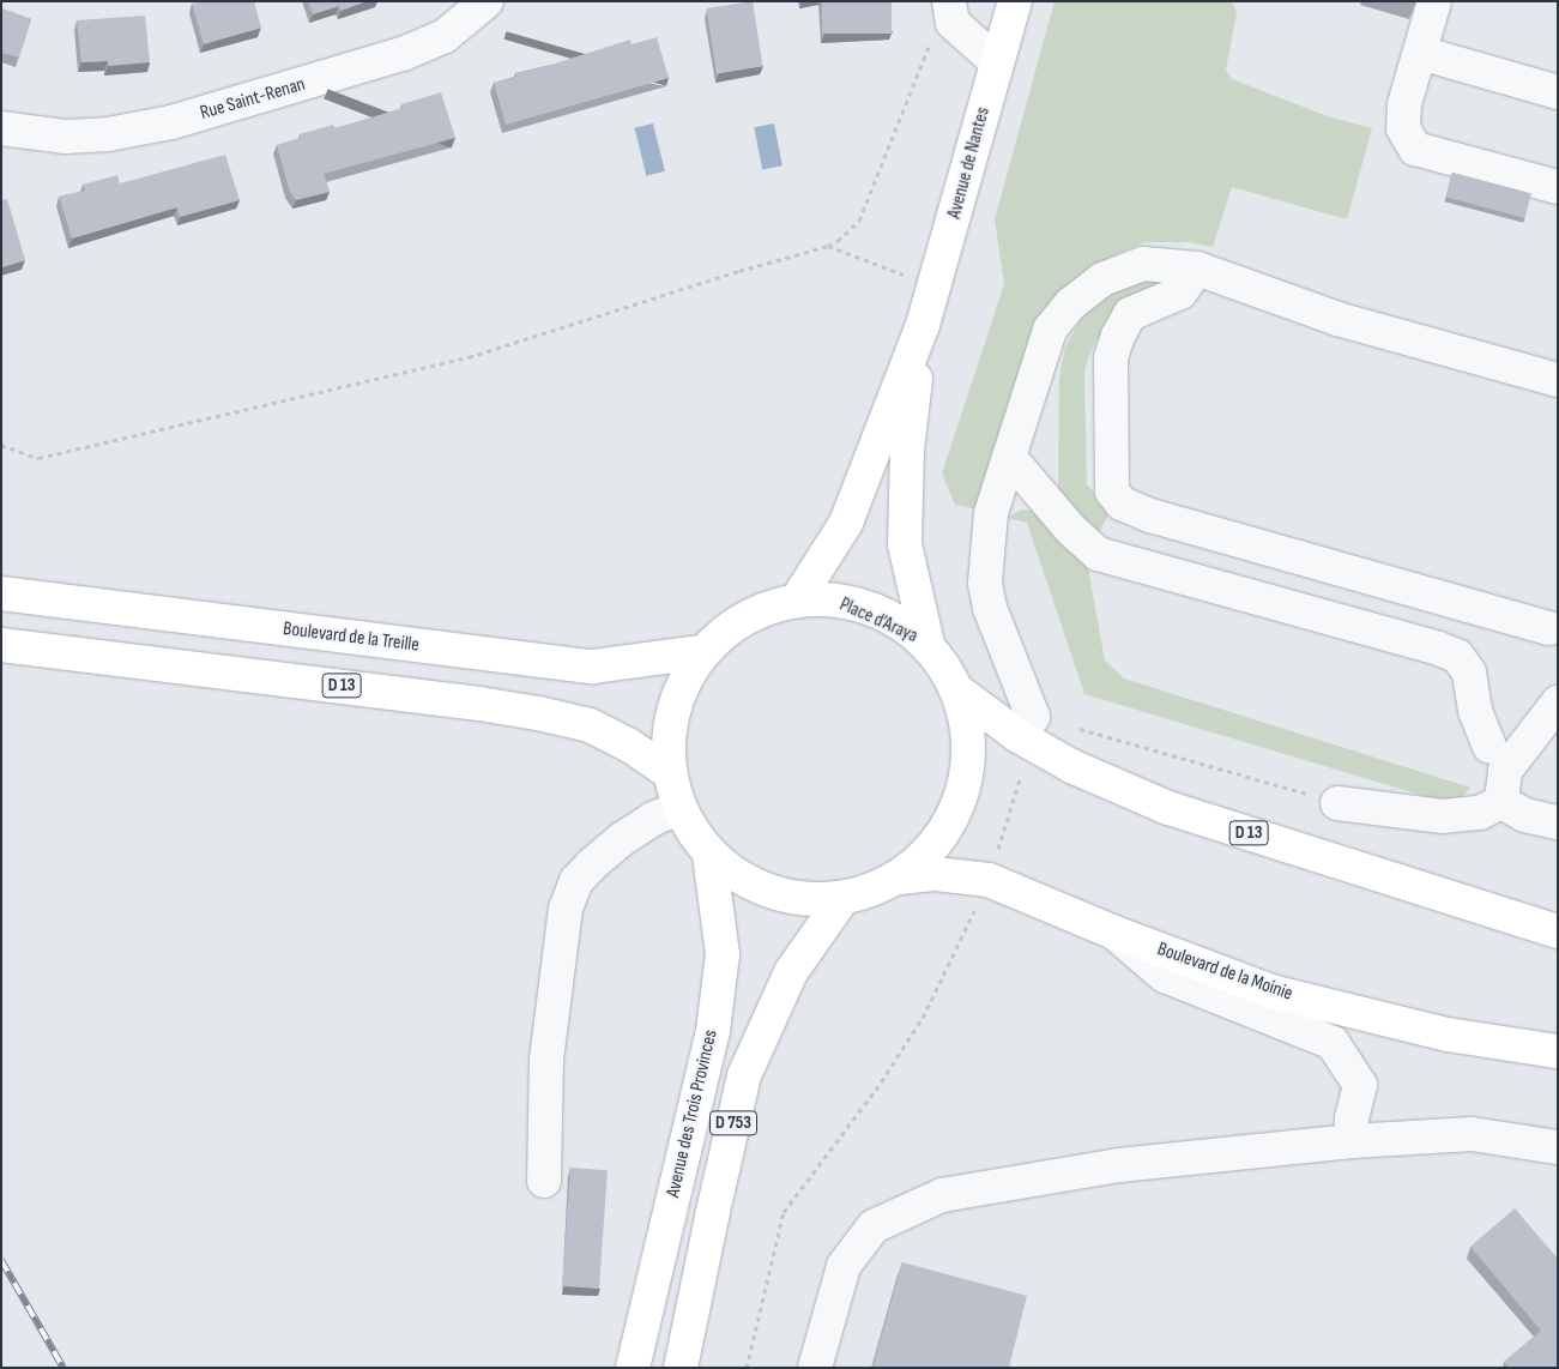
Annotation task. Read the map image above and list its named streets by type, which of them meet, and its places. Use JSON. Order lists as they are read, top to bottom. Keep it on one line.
{"streets":{"main road":["Avenue de Nantes","Place d’Araya","Boulevard de la Treille","D 13","Boulevard de la Moinie","Avenue des Trois Provinces","D 753"],"street":["Rue Saint-Renan"]},"crossings":[["Avenue de Nantes","Place d’Araya"],["Place d’Araya","Boulevard de la Treille"],["Place d’Araya","D 13"],["Place d’Araya","Boulevard de la Moinie"],["Place d’Araya","Avenue des Trois Provinces"],["Place d’Araya","D 753"]]}
